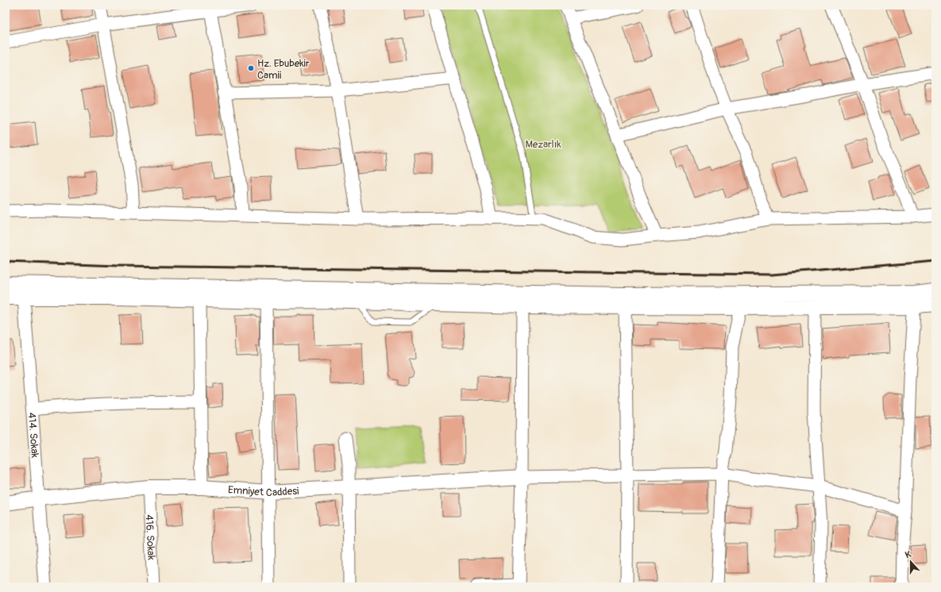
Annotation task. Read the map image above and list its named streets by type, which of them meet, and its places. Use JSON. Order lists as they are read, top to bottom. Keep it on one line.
{"streets":{"street":["414. Sokak","Emniyet Caddesi","416. Sokak"]},"crossings":[["414. Sokak","Emniyet Caddesi"],["Emniyet Caddesi","416. Sokak"]],"parks":["Mezarlık"],"places":["Hz. Ebubekir Camii"],"north":"top"}
